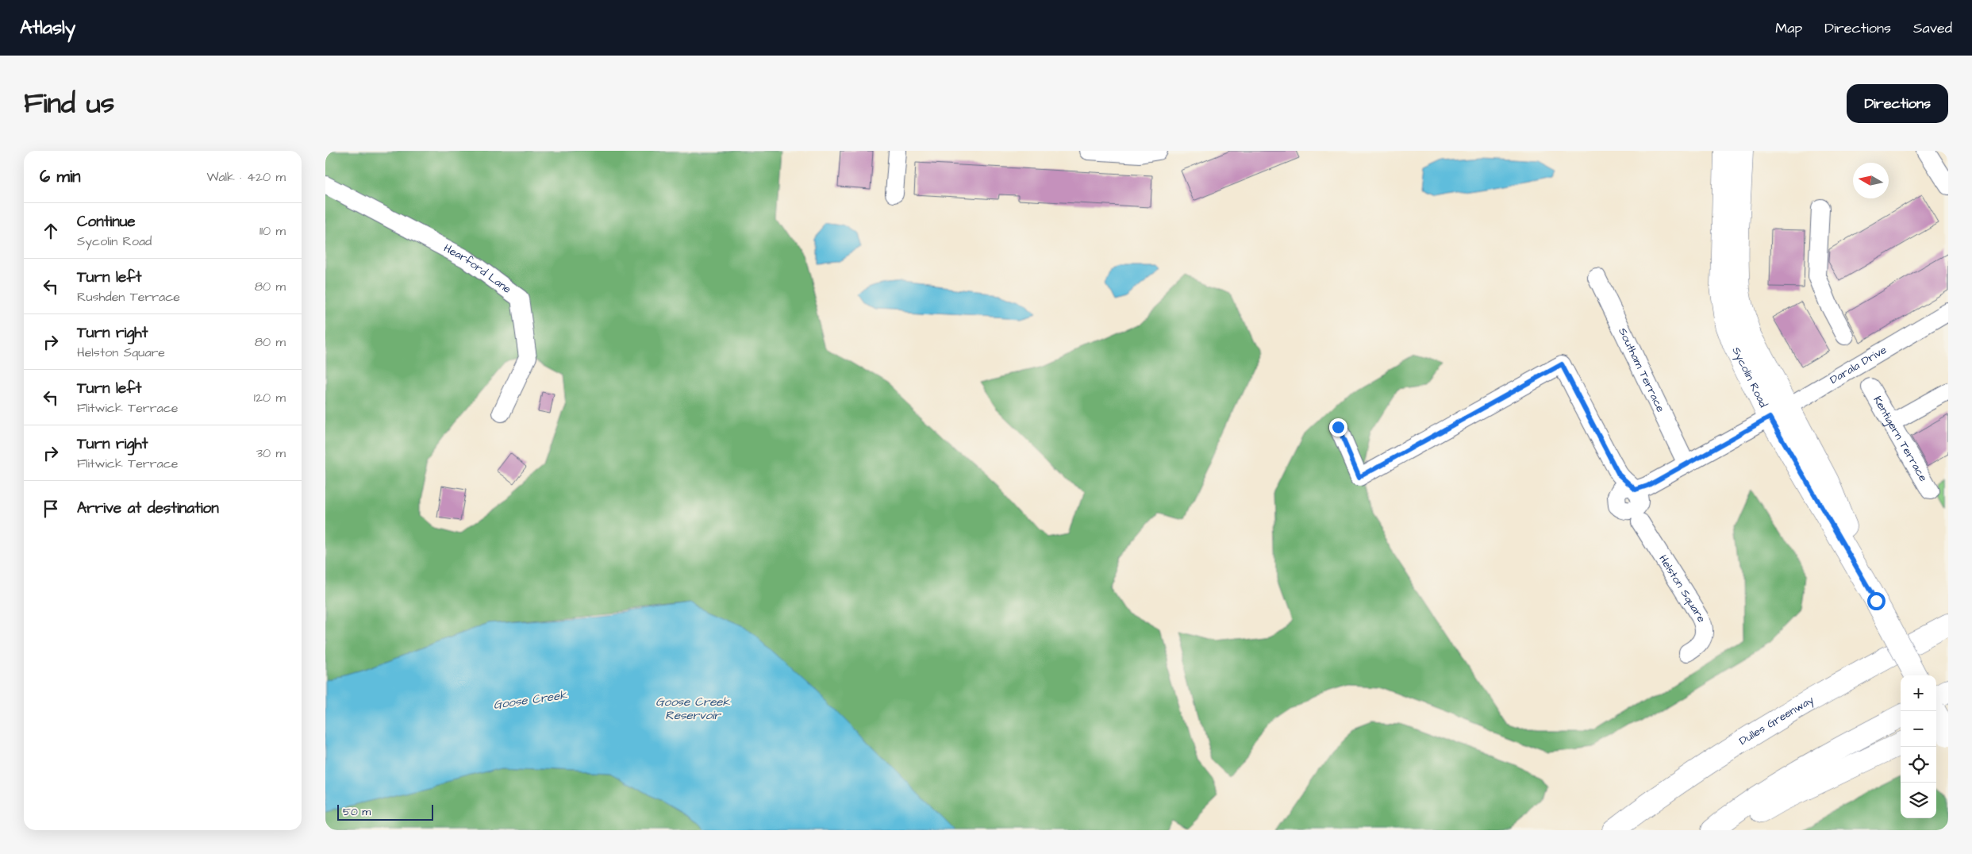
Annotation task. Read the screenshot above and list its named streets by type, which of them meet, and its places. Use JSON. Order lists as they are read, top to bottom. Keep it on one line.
{"streets":{"main road":["Sycolin Road","Dulles Greenway"],"street":["Hearford Lane","Darala Drive","Southam Terrace","Kentigern Terrace","Helston Square"]},"crossings":[["Darala Drive","Southam Terrace"],["Darala Drive","Sycolin Road"],["Darala Drive","Helston Square"]],"water":["Goose Creek","Goose Creek Reservoir"],"scale_bar":"50 m","north":"left","page":{"header":"Atlasly","nav":["Map","Directions","Saved"],"title":"Find us","buttons":"Directions","heading":["6 min","Walk · 420 m"],"list":[["Continue","Sycolin Road","110 m"],["Turn left","Rushden Terrace","80 m"],["Turn right","Helston Square","80 m"],["Turn left","Flitwick Terrace","120 m"],["Turn right","Flitwick Terrace","30 m"],"Arrive at destination"],"map_buttons":["+","−"],"scale":"50 m"}}
